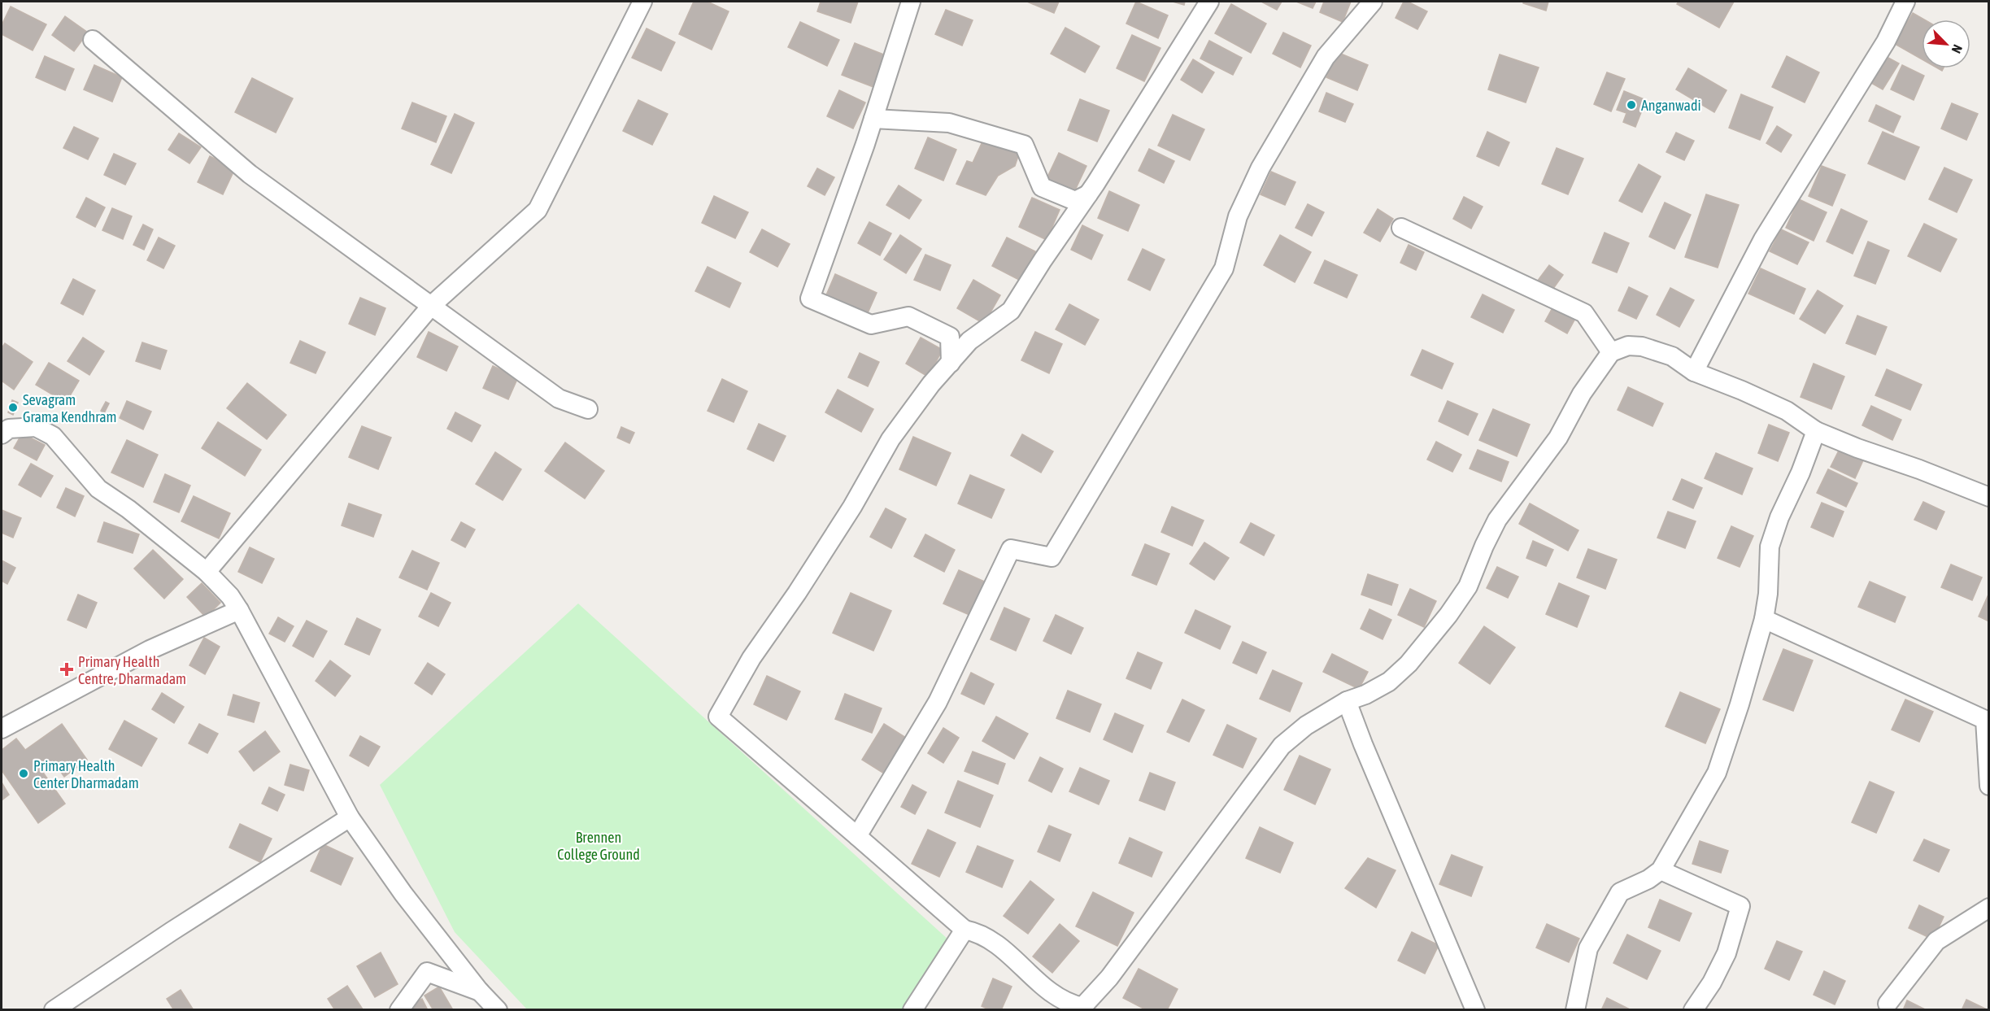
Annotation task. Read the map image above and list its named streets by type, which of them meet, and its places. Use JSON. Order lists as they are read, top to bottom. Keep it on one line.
{"parks":["Brennen College Ground"],"places":{"other":["Anganwadi","Sevagram Grama Kendhram","Primary Health Center Dharmadam"],"health":["Primary Health Centre, Dharmadam"]},"north":"bottom right"}
